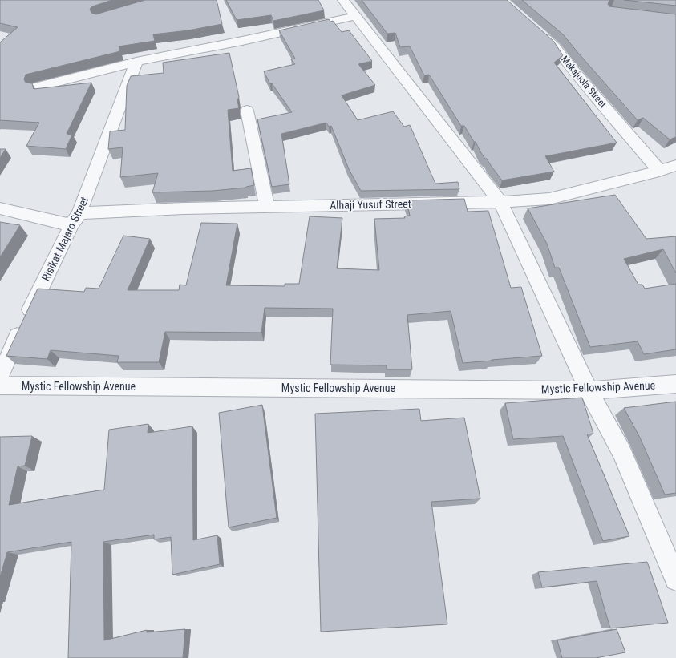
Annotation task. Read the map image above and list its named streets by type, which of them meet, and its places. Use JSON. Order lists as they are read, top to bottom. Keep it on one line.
{"streets":{"street":["Makajuola Street","Alhaji Yusuf Street","Risikat Majaro Street","Mystic Fellowship Avenue"]},"crossings":[["Makajuola Street","Alhaji Yusuf Street"],["Alhaji Yusuf Street","Risikat Majaro Street"]]}
